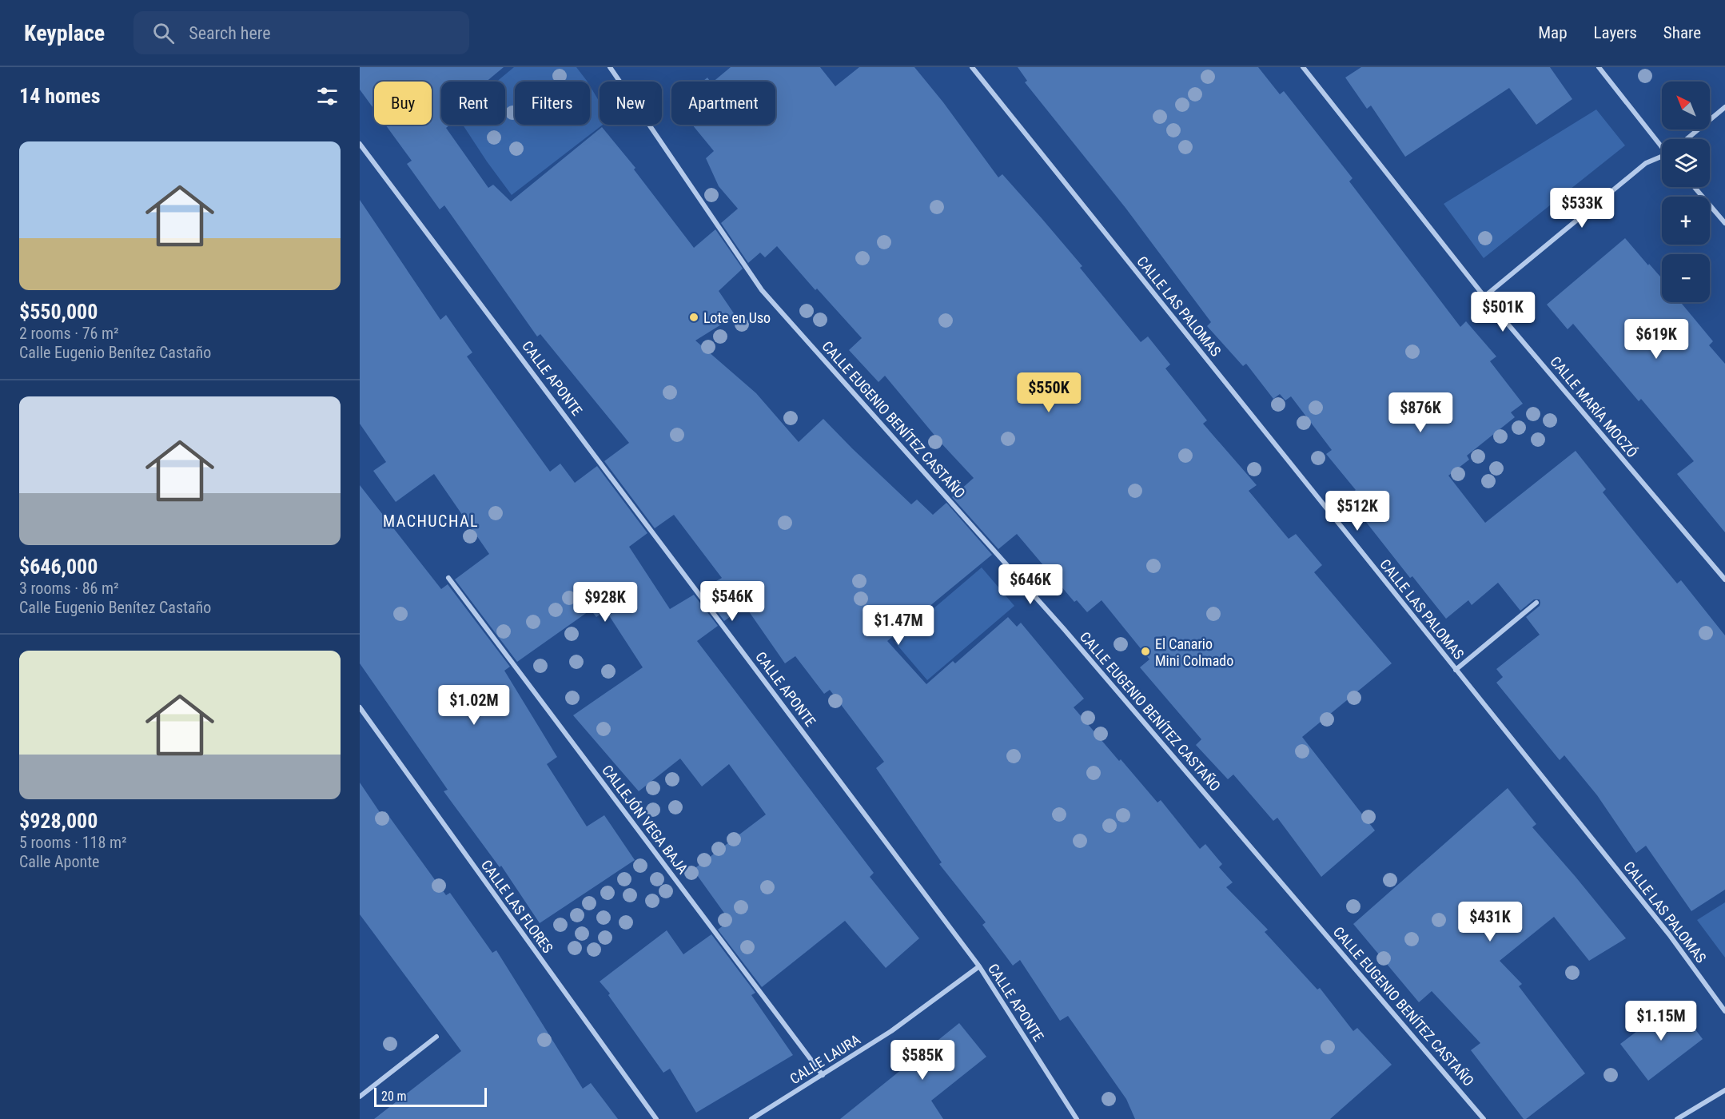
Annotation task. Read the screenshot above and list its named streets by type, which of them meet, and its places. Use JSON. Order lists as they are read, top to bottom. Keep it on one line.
{"streets":{"street":["CALLE LAS PALOMAS","CALLE APONTE","CALLE MARÍA MOCZÓ","CALLE EUGENIO BENÍTEZ CASTAÑO","CALLEJÓN VEGA BAJA","CALLE LAS FLORES","CALLE LAURA"]},"crossings":[["CALLE APONTE","CALLE LAURA"],["CALLEJÓN VEGA BAJA","CALLE LAURA"]],"districts":["MACHUCHAL"],"places":["Lote en Uso","El Canario Mini Colmado"],"scale_bar":"20 m","north":"top left","page":{"header":"Keyplace","search":"Search here","nav":["Map","Layers","Share"],"heading":"14 homes","map_buttons":["+","−"],"chip":["Buy","Rent","Filters","New","Apartment"],"list":[{"name":"$550,000","note":"2 rooms · 76 m² · Calle Eugenio Benítez Castaño"},{"name":"$646,000","note":"3 rooms · 86 m² · Calle Eugenio Benítez Castaño"},{"name":"$928,000","note":"5 rooms · 118 m² · Calle Aponte"}],"price":["$533K","$501K","$619K","$550K","$876K","$512K","$646K","$546K","$928K","$1.47M","$1.02M","$431K","$1.15M","$585K"],"scale":"20 m"}}
